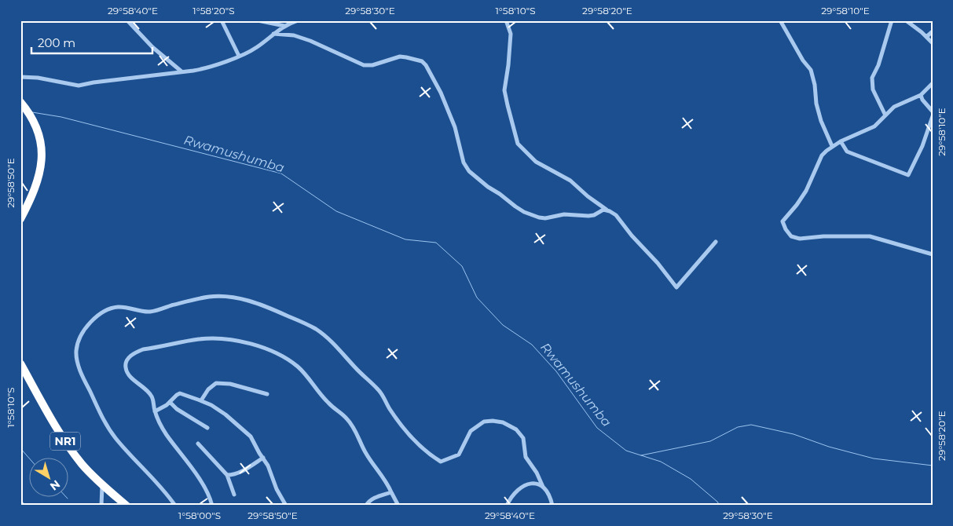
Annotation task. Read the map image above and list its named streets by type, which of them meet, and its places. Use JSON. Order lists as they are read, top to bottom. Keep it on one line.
{"streets":{"highway":["NR1"]},"water":["Rwamushumba"],"scale_bar":"200 m","north":"bottom right","coordinates":["29°58'40\"E","1°58'20\"S","29°58'30\"E","1°58'10\"S","29°58'20\"E","29°58'10\"E","29°58'50\"E","1°58'00\"S"]}
